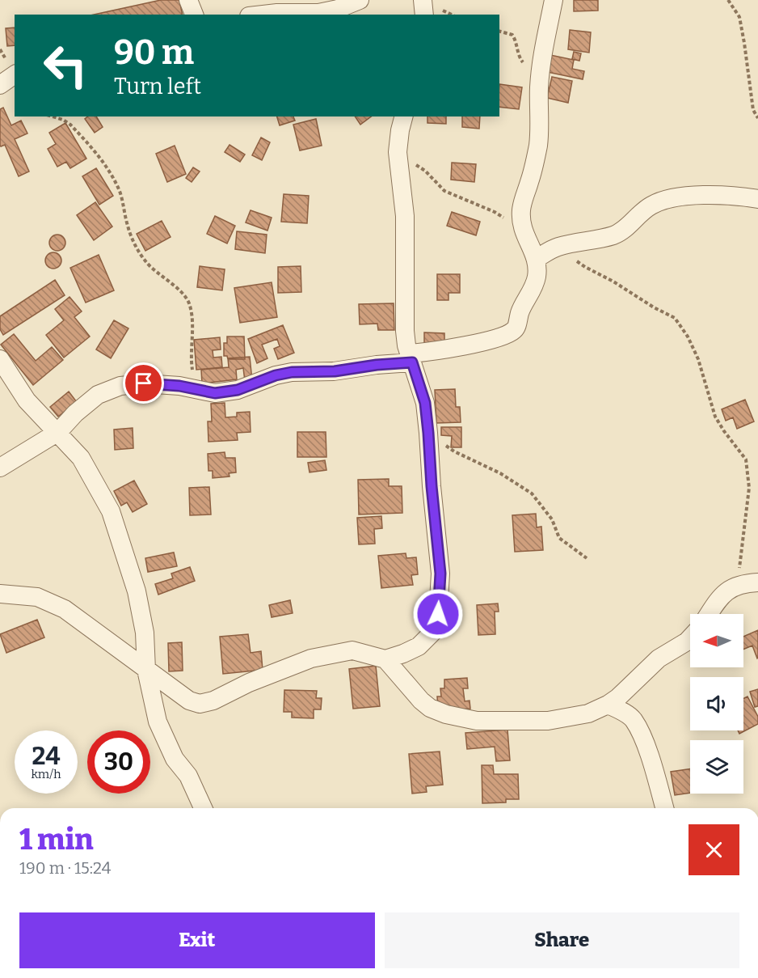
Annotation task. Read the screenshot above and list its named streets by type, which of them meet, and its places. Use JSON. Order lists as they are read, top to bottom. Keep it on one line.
{"north":"left","page":{"turn":["90 m","Turn left"],"speed":"24 km/h","limit":"30","heading":["1 min","190 m · 15:24"],"buttons":["Exit","Share"]}}
